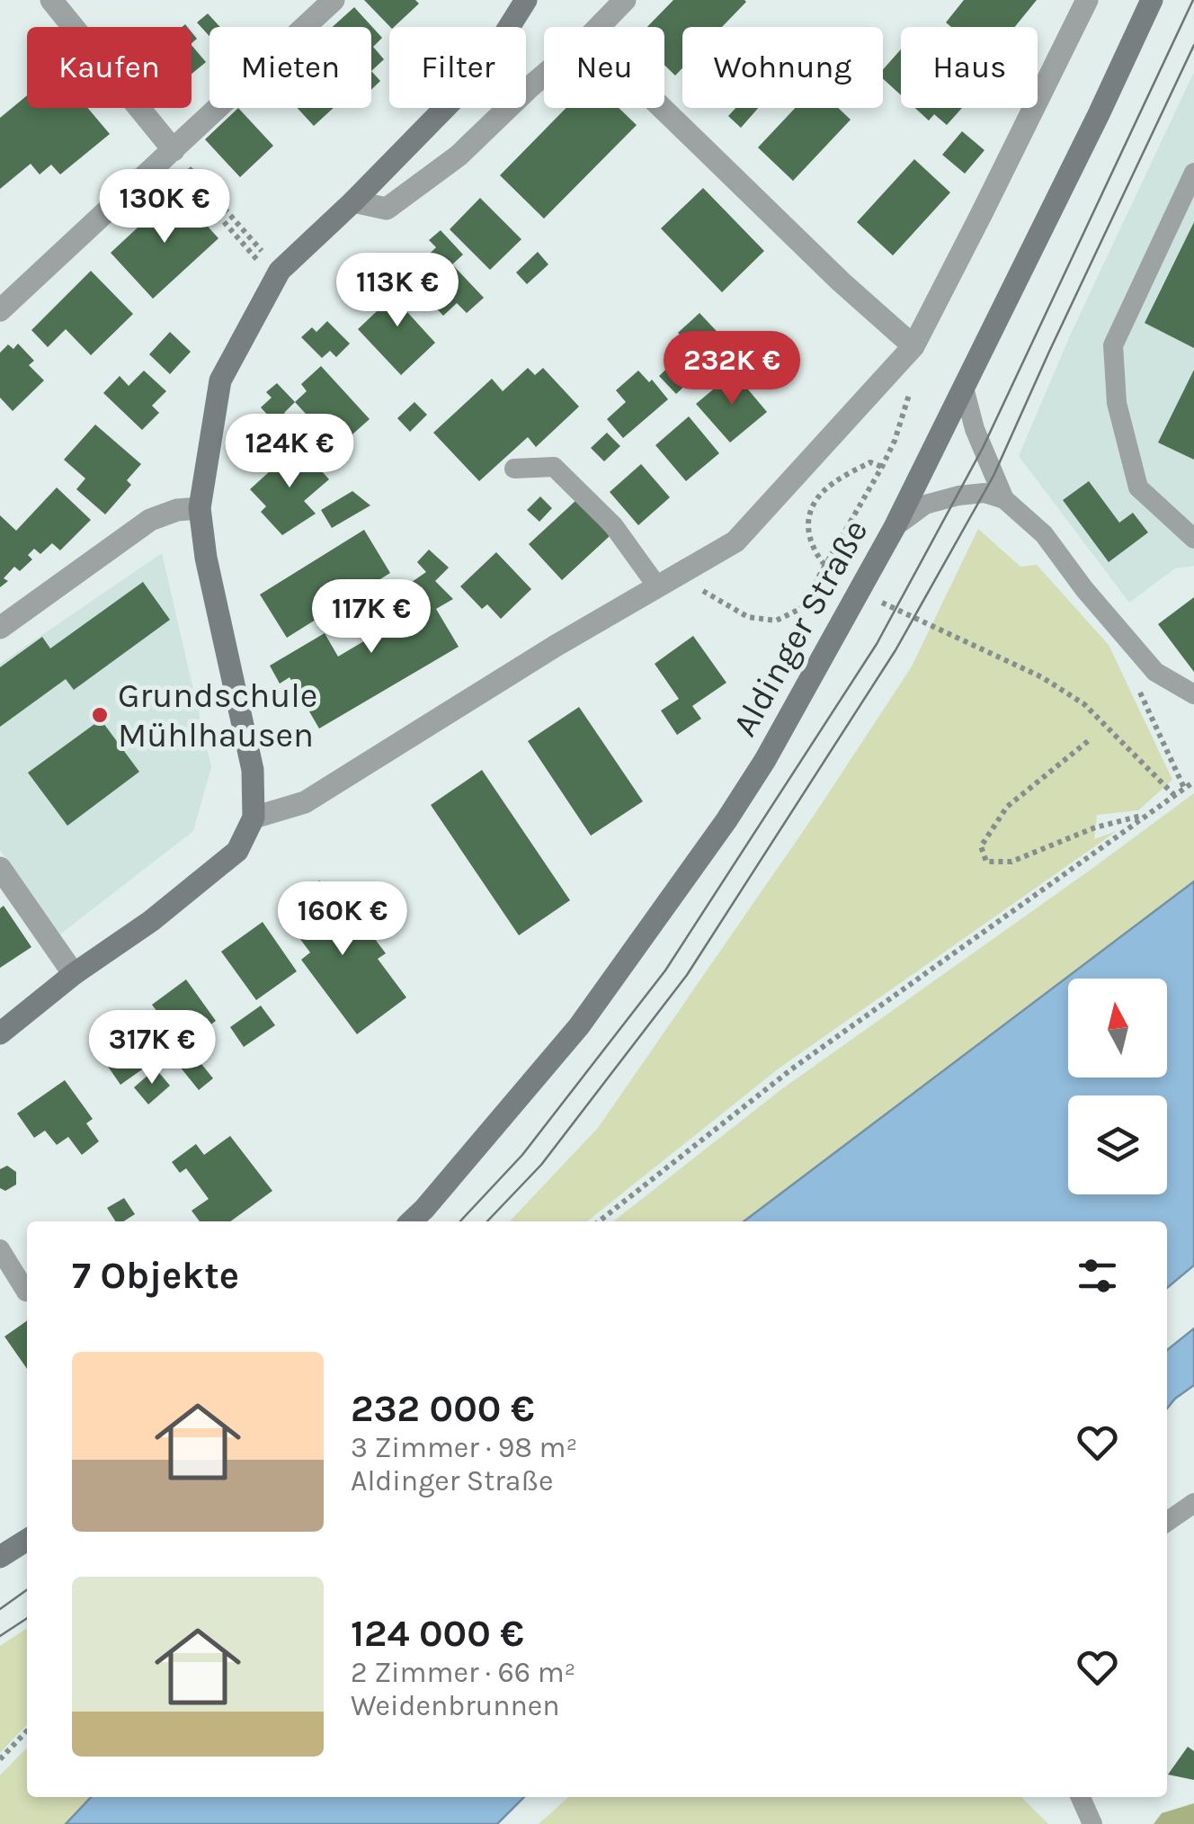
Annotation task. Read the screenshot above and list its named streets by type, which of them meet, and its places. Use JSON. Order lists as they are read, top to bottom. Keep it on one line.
{"streets":{"main road":["Aldinger Straße"]},"places":["Grundschule Mühlhausen"],"north":"top","page":{"chip":["Kaufen","Mieten","Filter","Neu","Wohnung","Haus"],"price":["130K €","113K €","232K €","124K €","117K €","160K €","317K €"],"heading":"7 Objekte","list":[{"name":"232 000 €","note":"3 Zimmer · 98 m² · Aldinger Straße"},{"name":"124 000 €","note":"2 Zimmer · 66 m² · Weidenbrunnen"}]}}
